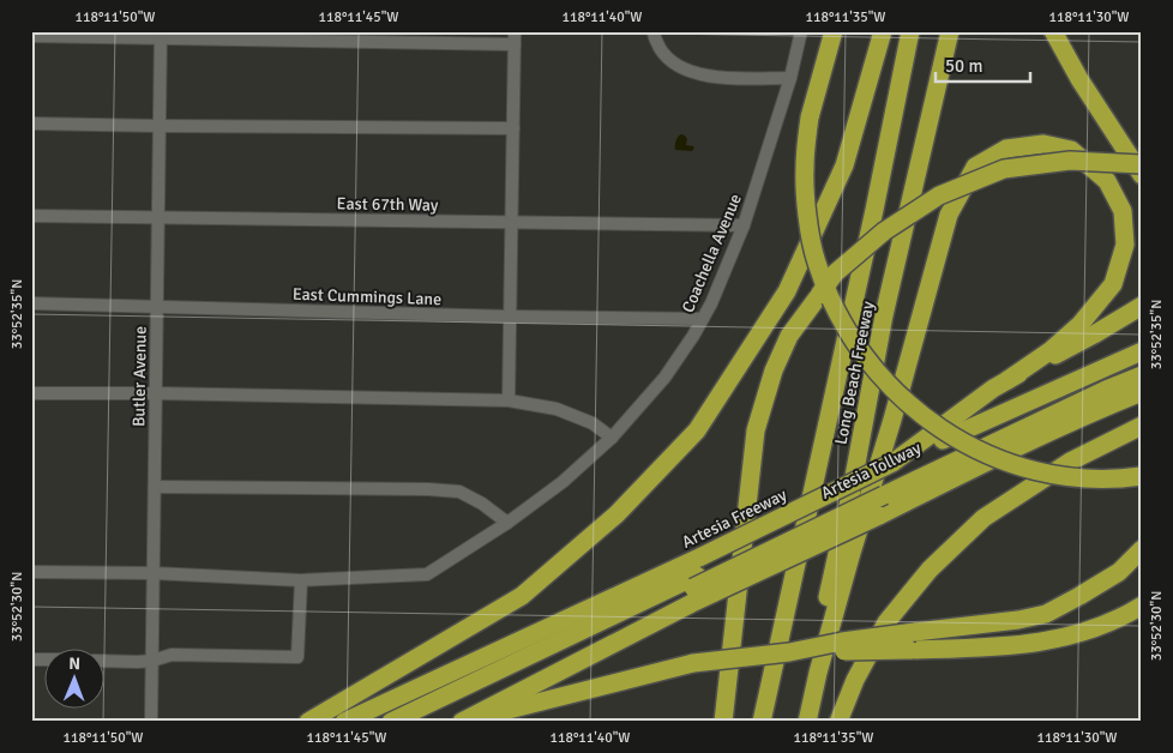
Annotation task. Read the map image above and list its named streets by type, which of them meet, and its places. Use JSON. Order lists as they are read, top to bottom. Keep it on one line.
{"streets":{"highway":["Long Beach Freeway","Artesia Tollway","Artesia Freeway"],"street":["East 67th Way","Coachella Avenue","East Cummings Lane","Butler Avenue"]},"crossings":[["East 67th Way","Coachella Avenue"],["East 67th Way","Butler Avenue"],["Coachella Avenue","East Cummings Lane"],["Coachella Avenue","Butler Avenue"],["East Cummings Lane","Butler Avenue"]],"scale_bar":"50 m","north":"top","coordinates":["118°11'50\"W","118°11'45\"W","118°11'40\"W","118°11'35\"W","118°11'30\"W","33°52'35\"N","33°52'30\"N"]}
